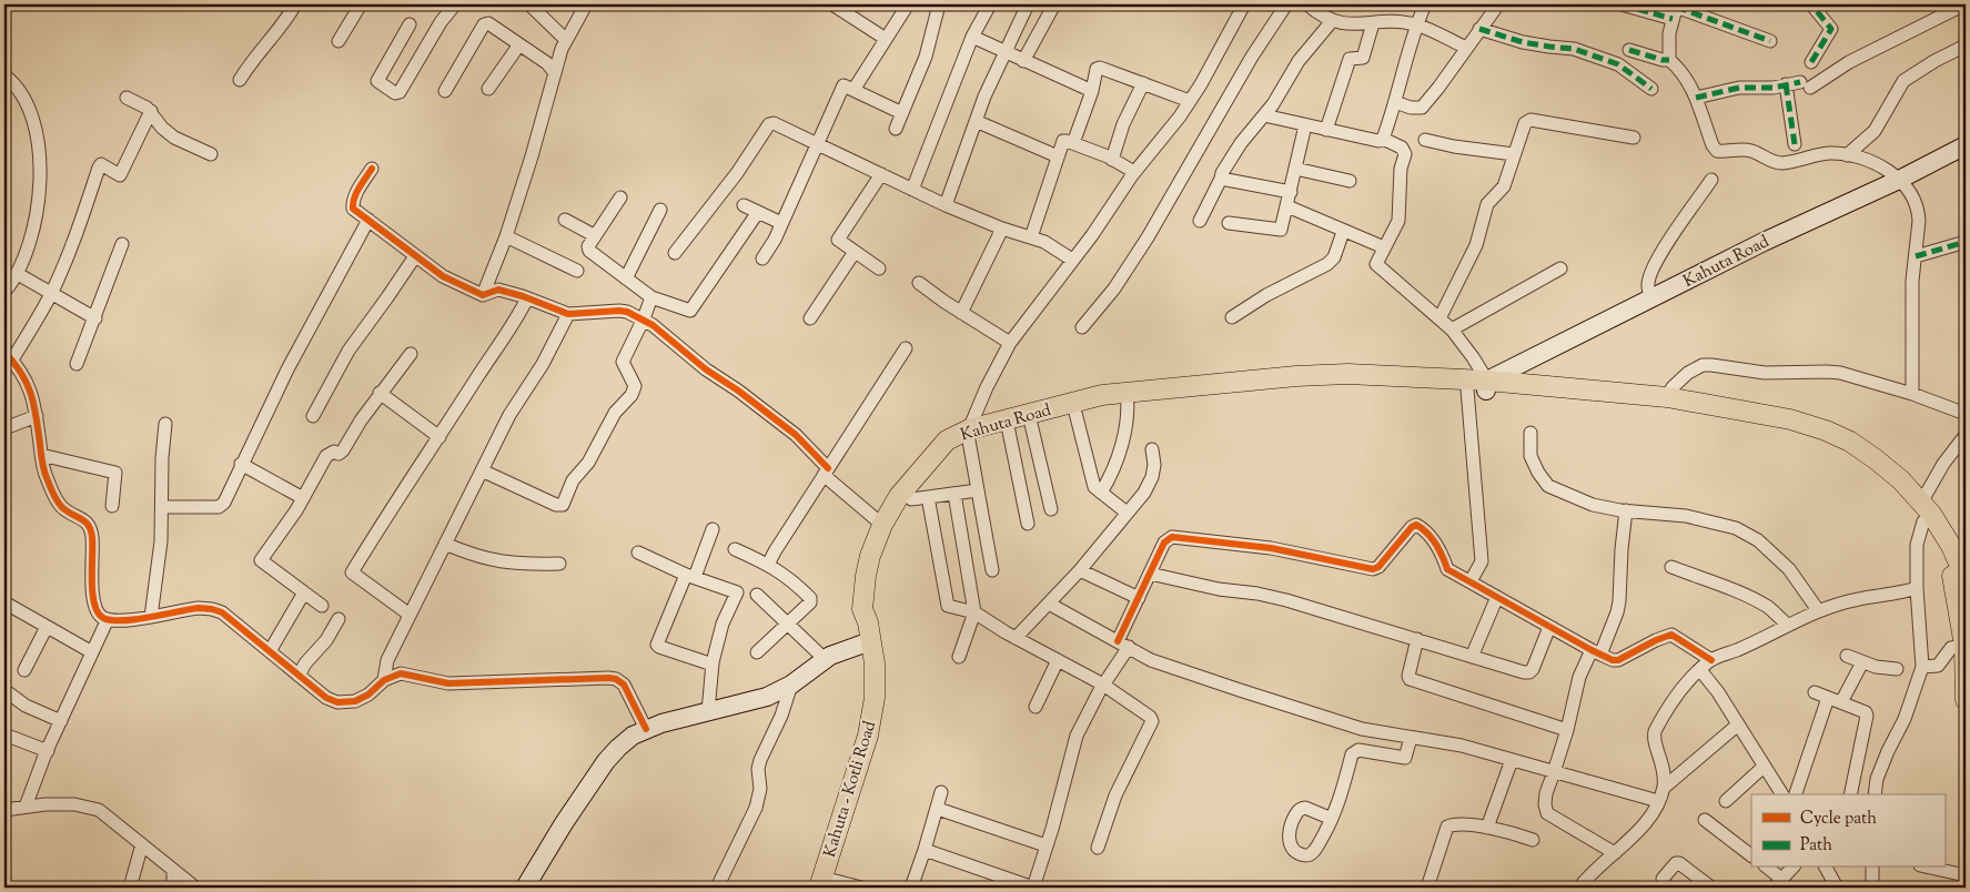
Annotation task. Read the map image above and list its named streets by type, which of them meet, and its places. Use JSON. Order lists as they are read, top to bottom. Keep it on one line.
{"streets":{"main road":["Kahuta Road","Kahuta - Kotli Road"]},"crossings":[["Kahuta Road","Kahuta - Kotli Road"]],"legend":["Cycle path","Path"]}
